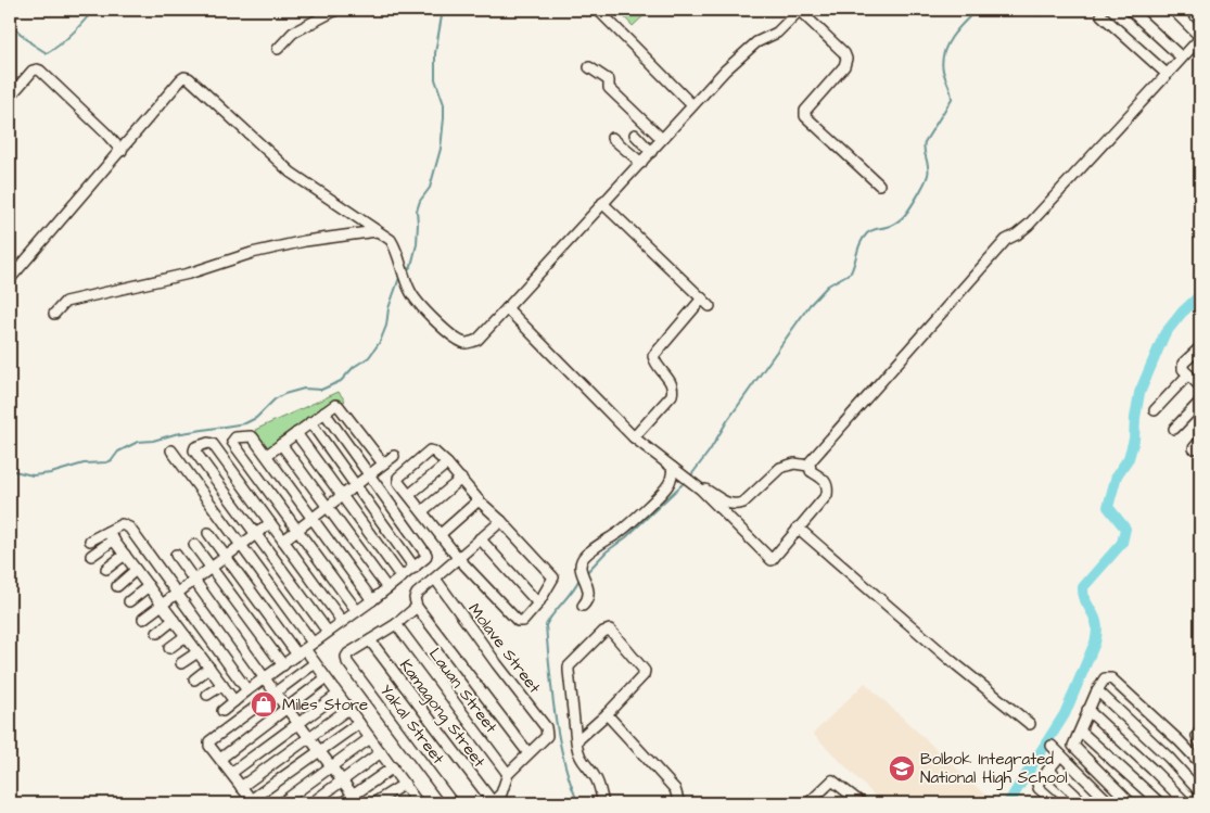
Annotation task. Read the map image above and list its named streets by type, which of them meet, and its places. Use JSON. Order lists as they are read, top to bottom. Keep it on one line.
{"streets":{"street":["Molave Street","Lauan Street","Kamagong Street","Yakal Street"]},"crossings":[["Kamagong Street","Yakal Street"]],"places":{"shop":["Miles Store"],"school or university":["Bolbok Integrated National High School"]}}
